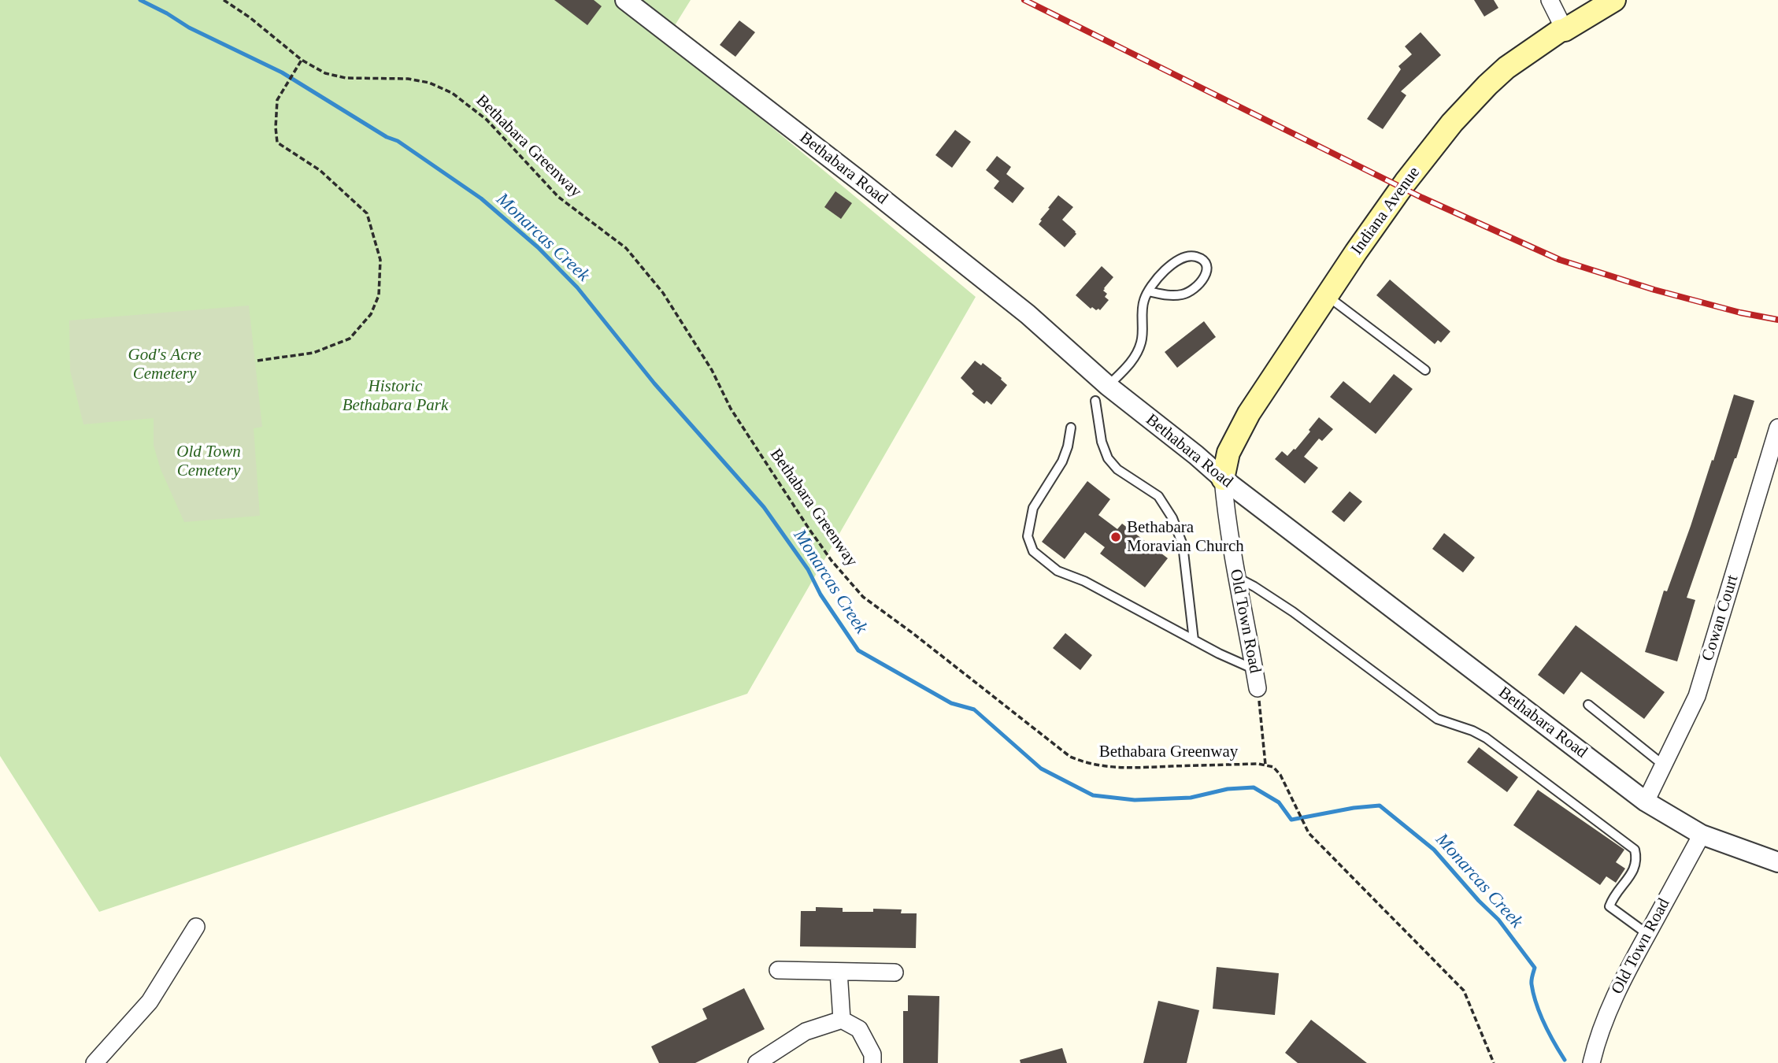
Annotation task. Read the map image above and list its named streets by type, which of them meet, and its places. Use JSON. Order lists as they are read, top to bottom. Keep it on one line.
{"streets":{"main road":["Indiana Avenue"],"street":["Bethabara Road","Cowan Court","Old Town Road"],"path":["Bethabara Greenway"]},"crossings":[["Bethabara Greenway","Old Town Road"],["Bethabara Road","Indiana Avenue"],["Bethabara Road","Cowan Court"],["Bethabara Road","Old Town Road"],["Indiana Avenue","Old Town Road"]],"water":["Monarcas Creek"],"parks":["God's Acre Cemetery","Historic Bethabara Park","Old Town Cemetery"],"places":["Bethabara Moravian Church"]}
